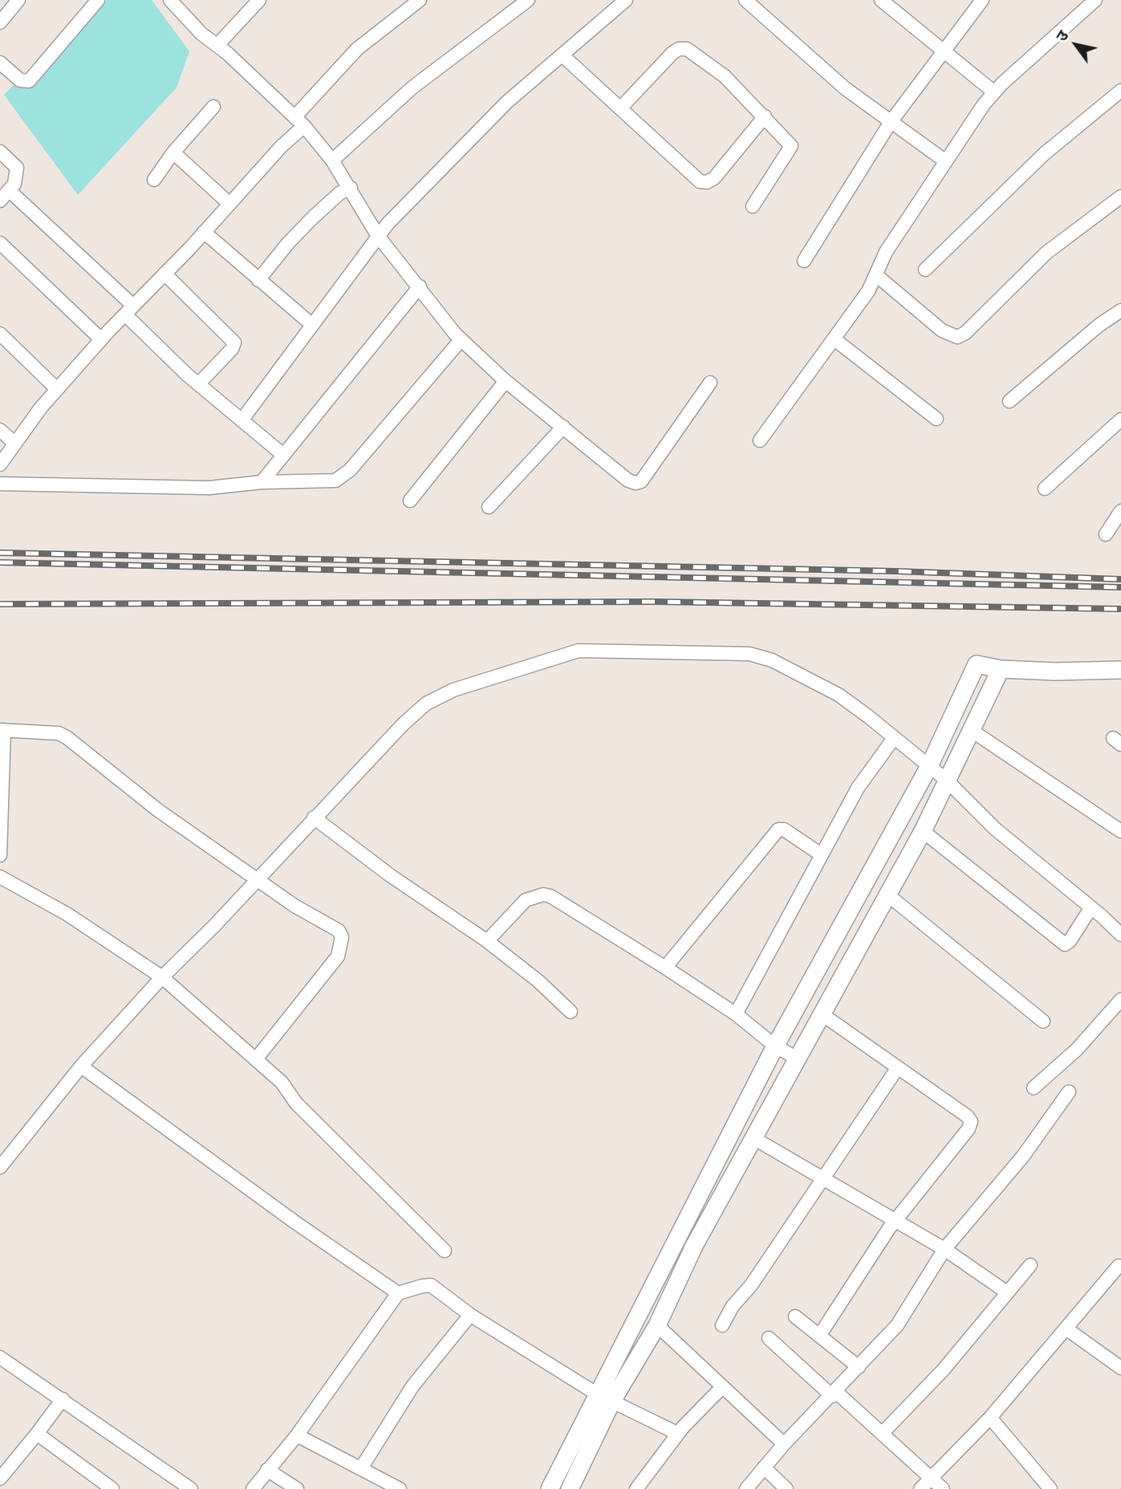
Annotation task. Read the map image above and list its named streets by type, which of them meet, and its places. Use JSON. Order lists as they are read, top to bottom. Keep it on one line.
{"north":"top left"}
